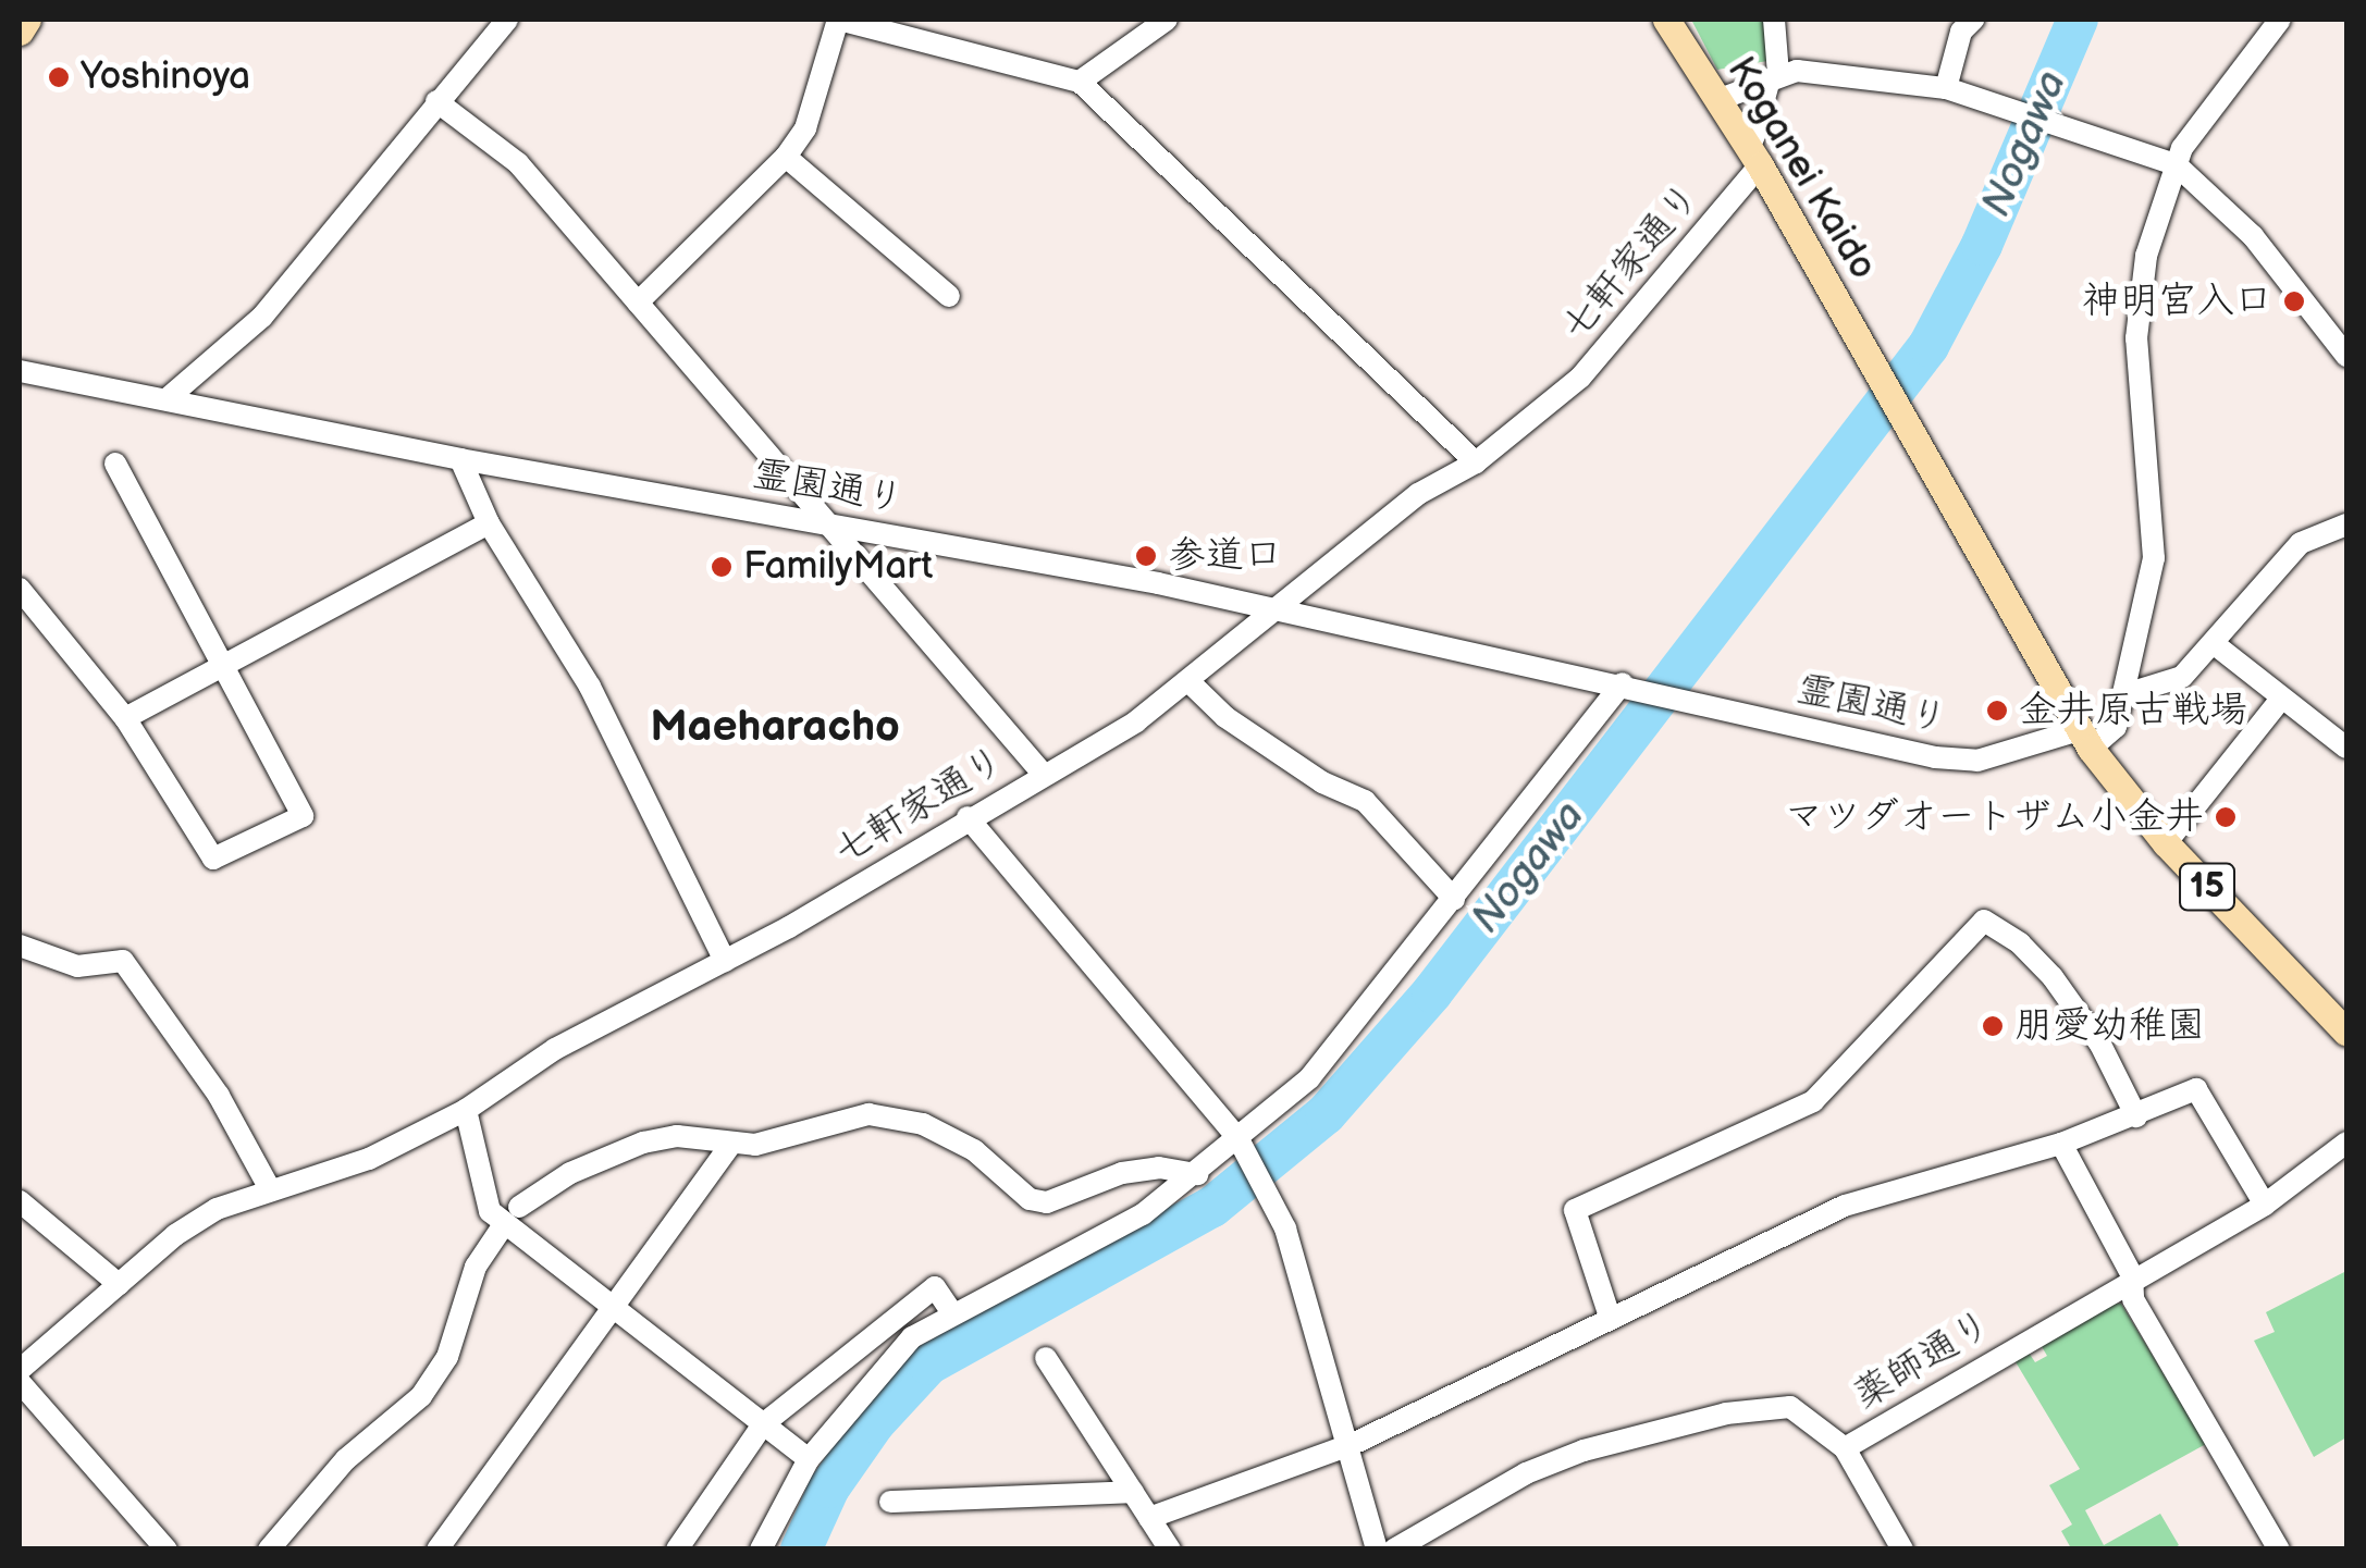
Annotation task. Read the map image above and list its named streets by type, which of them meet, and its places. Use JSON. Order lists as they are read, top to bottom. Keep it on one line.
{"streets":{"main road":["Koganei Kaido","15"],"street":["七軒家通り","霊園通り","薬師通り"]},"crossings":[["Koganei Kaido","七軒家通り"],["Koganei Kaido","霊園通り"],["Koganei Kaido","15"],["七軒家通り","霊園通り"],["霊園通り","15"]],"districts":["Maeharacho"],"water":["Nogawa"],"places":["Yoshinoya","神明宮入口","参道口","FamilyMart","金井原古戦場","マツダオートザム小金井","朋愛幼稚園"]}
